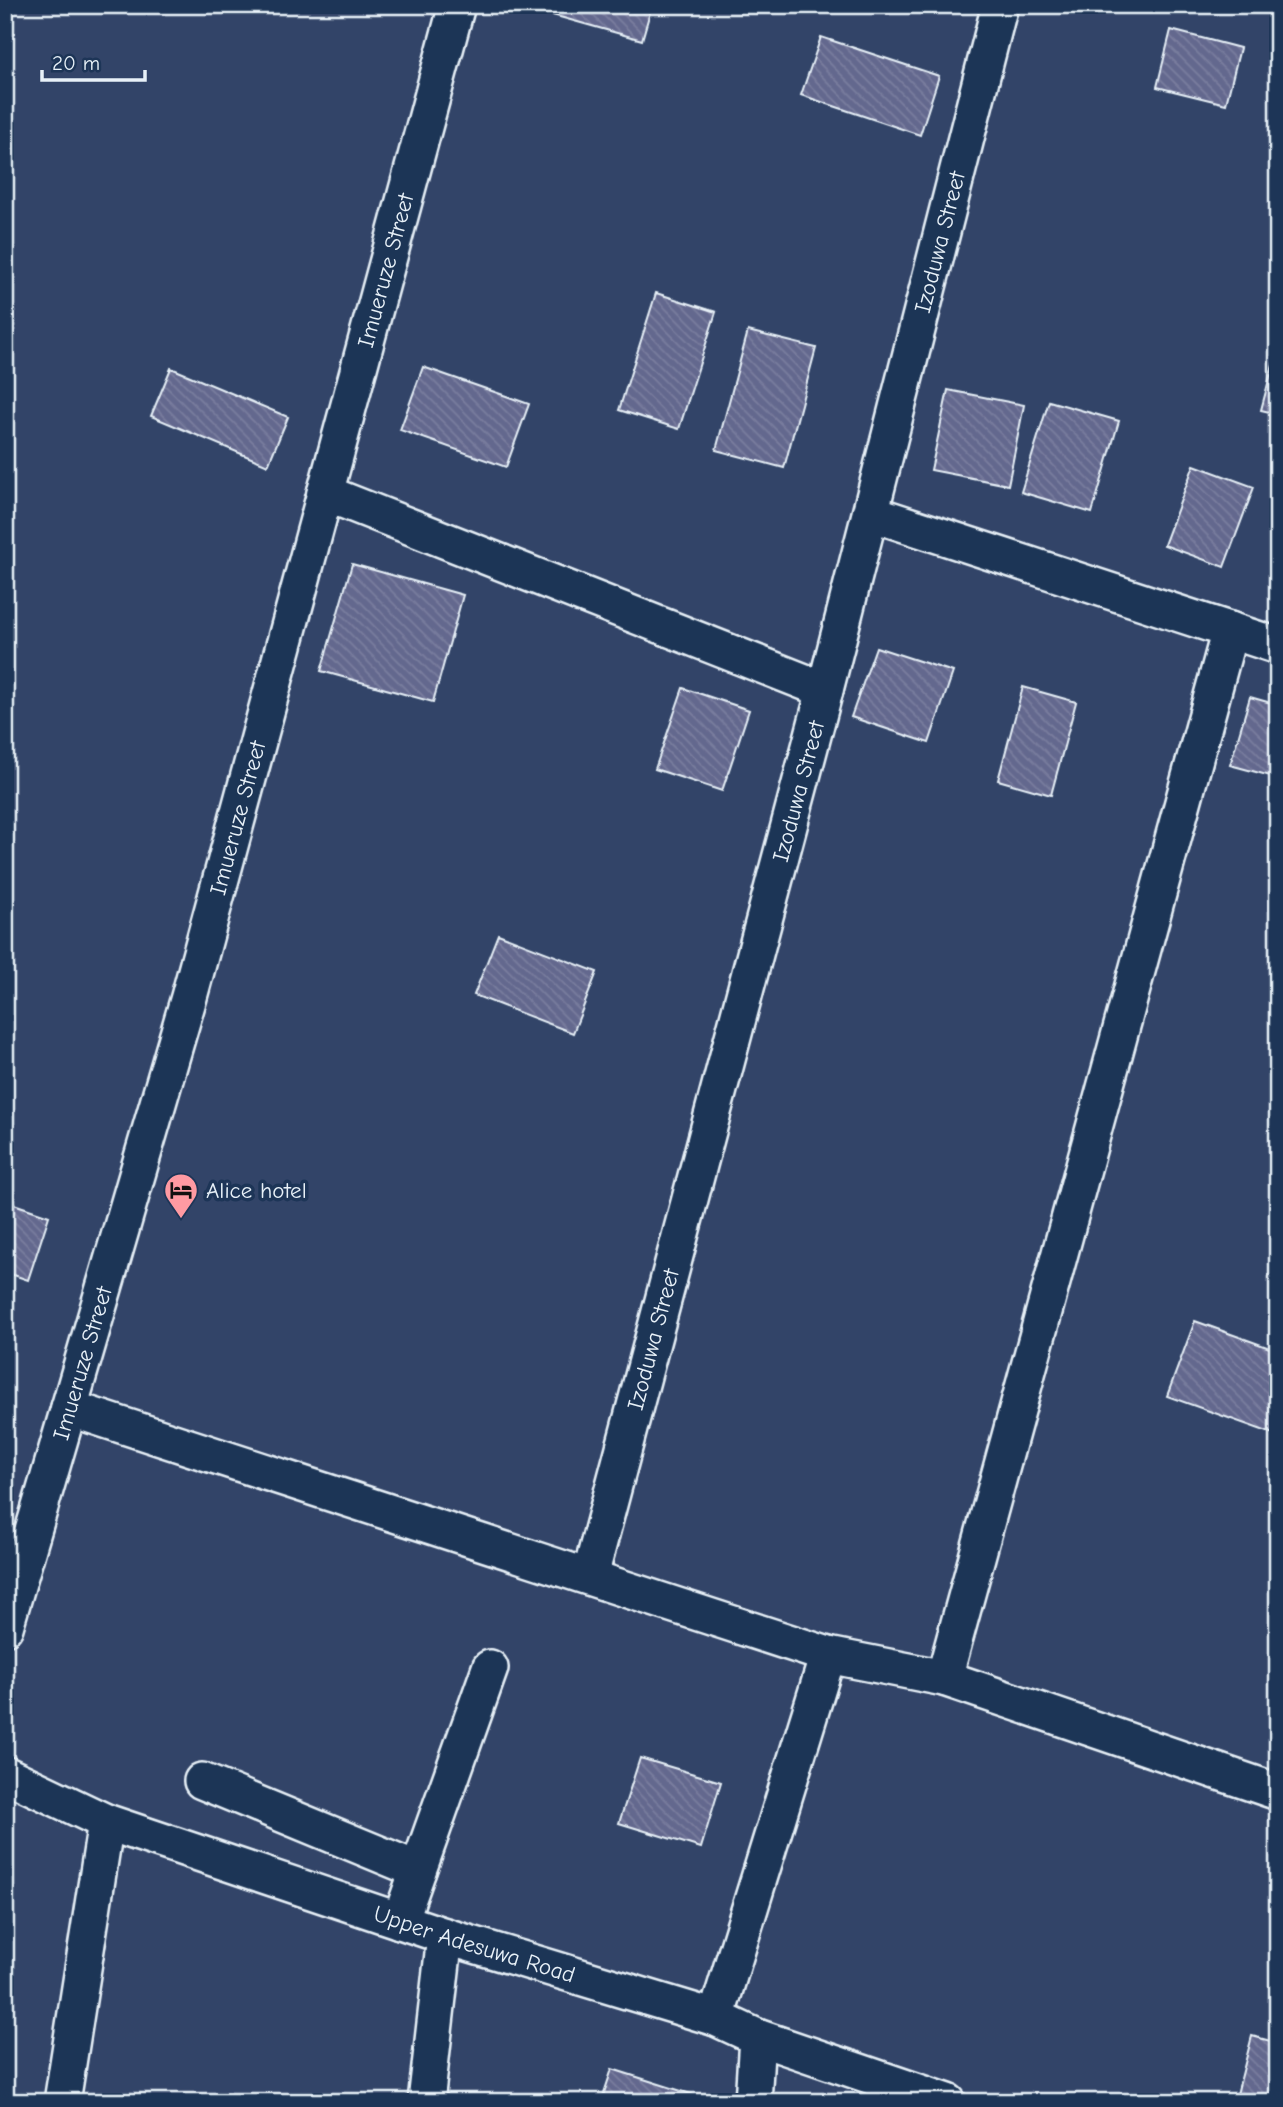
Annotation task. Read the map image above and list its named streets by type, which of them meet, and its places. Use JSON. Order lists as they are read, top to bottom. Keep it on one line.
{"streets":{"street":["Izoduwa Street","Imueruze Street","Upper Adesuwa Road"]},"places":{"hotel":["Alice hotel"]},"scale_bar":"20 m"}
